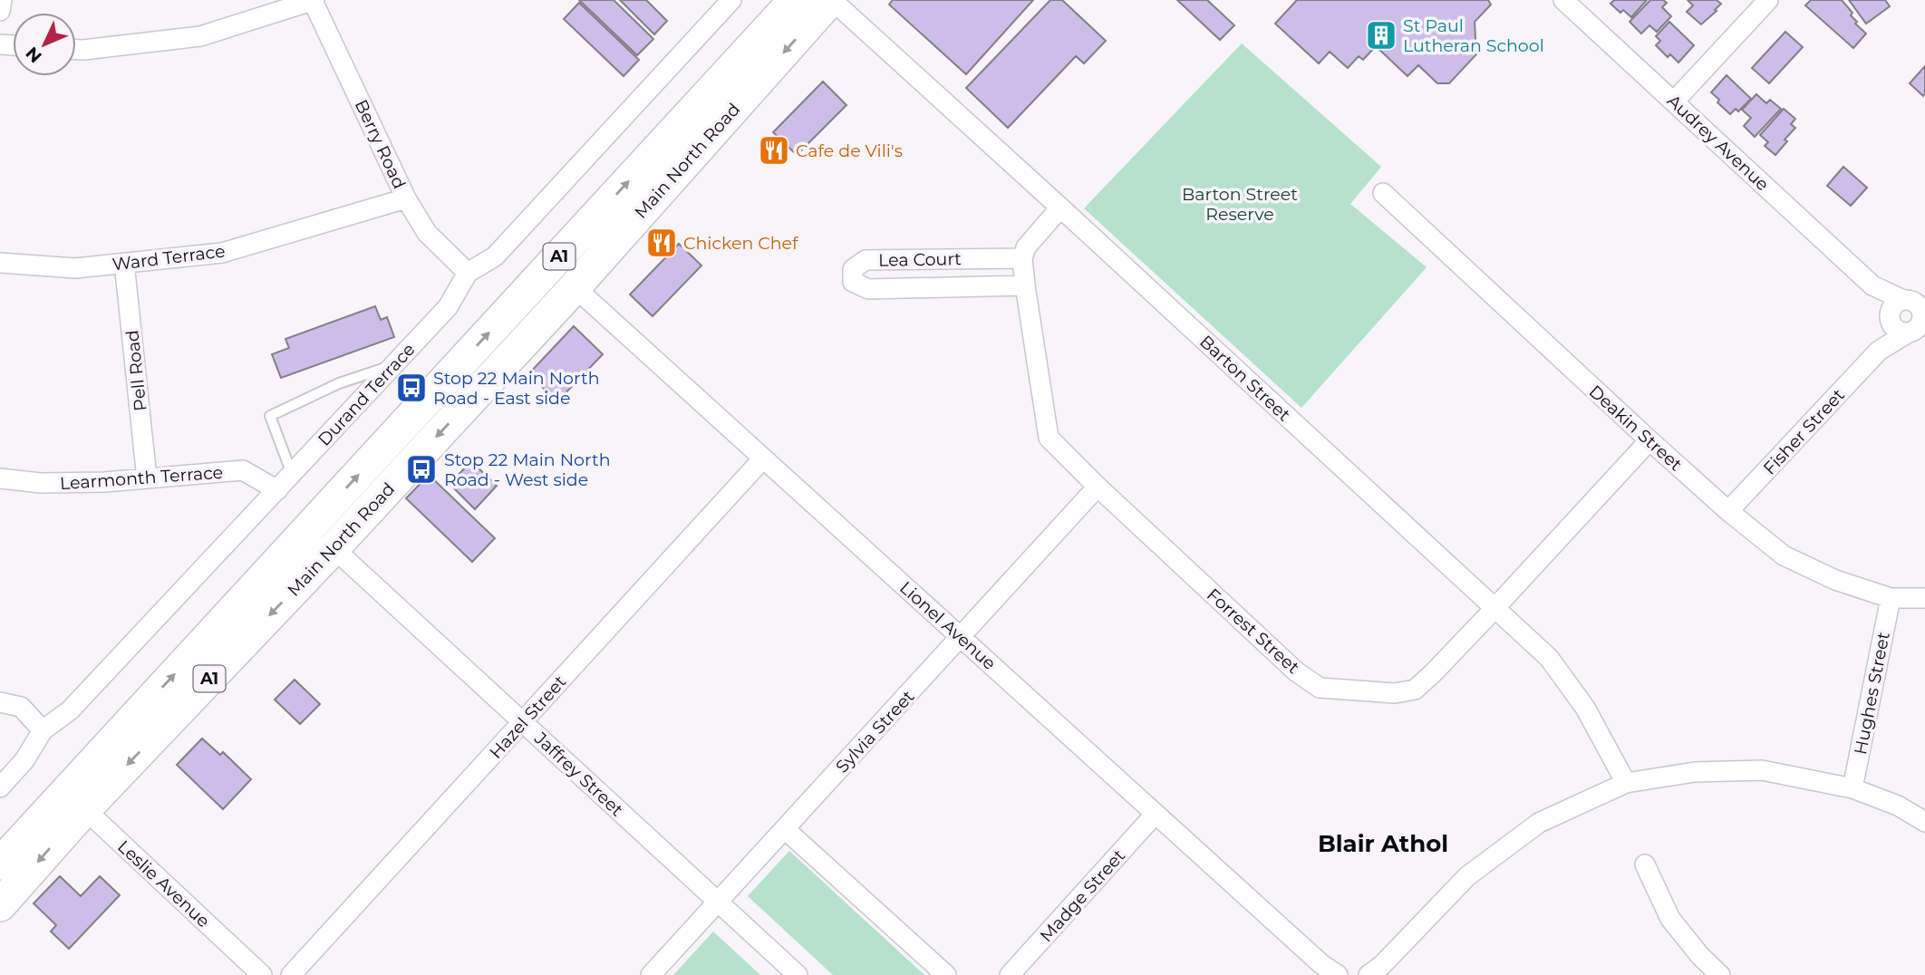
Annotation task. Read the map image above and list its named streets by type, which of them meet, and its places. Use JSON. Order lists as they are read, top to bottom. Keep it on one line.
{"streets":{"highway":["Main North Road","A1"],"street":["Audrey Avenue","Berry Road","Ward Terrace","Lea Court","Pell Road","Barton Street","Durand Terrace","Deakin Street","Fisher Street","Learmonth Terrace","Lionel Avenue","Forrest Street","Hughes Street","Hazel Street","Sylvia Street","Jaffrey Street","Leslie Avenue","Madge Street"]},"crossings":[["Audrey Avenue","Fisher Street"],["Berry Road","Ward Terrace"],["Berry Road","Durand Terrace"],["Main North Road","Barton Street"],["Main North Road","Lionel Avenue"],["Main North Road","Jaffrey Street"],["Main North Road","Leslie Avenue"],["Ward Terrace","Pell Road"],["Lea Court","Forrest Street"],["Pell Road","Learmonth Terrace"],["Barton Street","Forrest Street"],["Durand Terrace","Learmonth Terrace"],["Deakin Street","Fisher Street"],["Deakin Street","Forrest Street"],["Deakin Street","Hughes Street"],["Lionel Avenue","Hazel Street"],["Lionel Avenue","Sylvia Street"],["Lionel Avenue","Madge Street"],["Forrest Street","Sylvia Street"],["Hazel Street","Jaffrey Street"],["Sylvia Street","Jaffrey Street"]],"districts":["Blair Athol"],"parks":["Barton Street Reserve"],"places":{"building":["St Paul Lutheran School"],"restaurant":["Cafe de Vili's","Chicken Chef"],"bus stop":["Stop 22 Main North Road - East side","Stop 22 Main North Road - West side"]},"north":"bottom left"}
